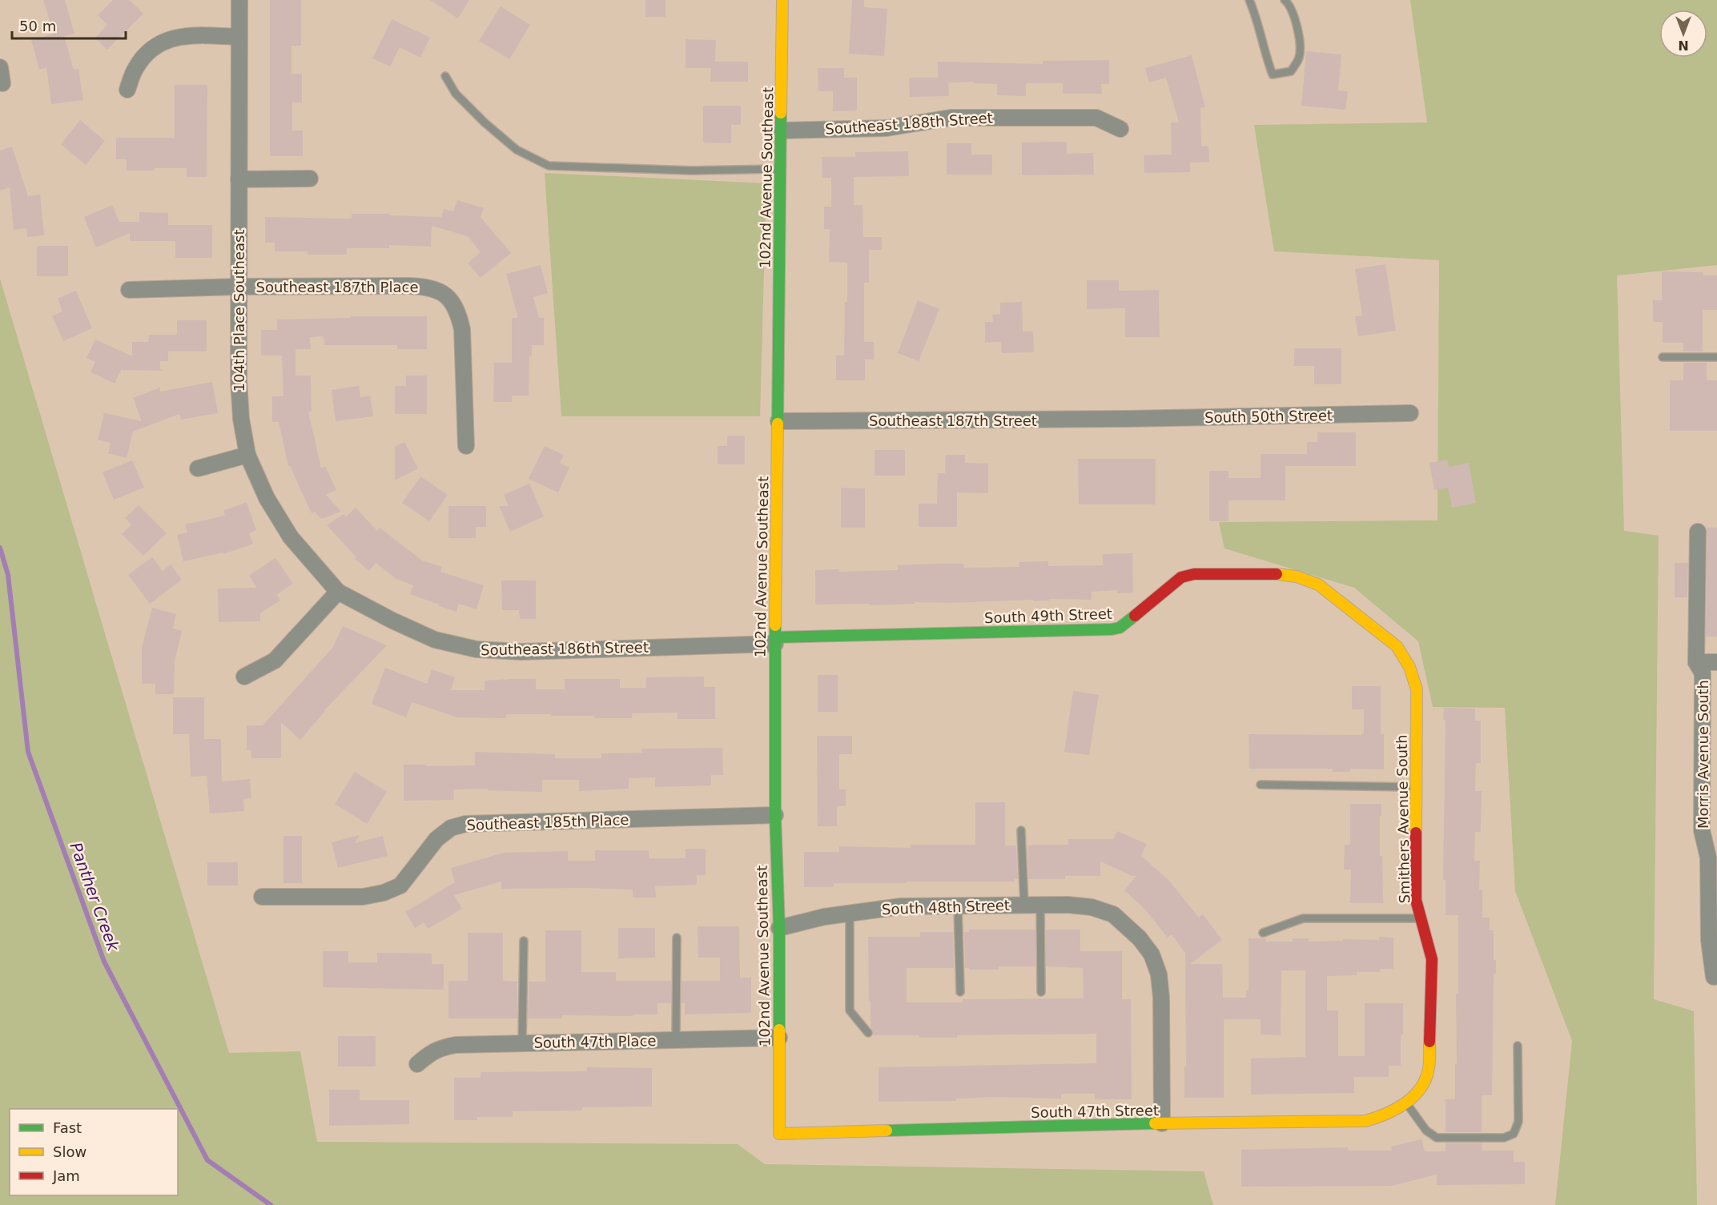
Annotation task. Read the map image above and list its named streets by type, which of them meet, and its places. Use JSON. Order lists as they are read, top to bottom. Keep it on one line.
{"streets":{"street":["Southeast 188th Street","102nd Avenue Southeast","Southeast 187th Place","104th Place Southeast","South 50th Street","Southeast 187th Street","South 49th Street","Southeast 186th Street","Morris Avenue South","Smithers Avenue South","Southeast 185th Place","South 48th Street","South 47th Place","South 47th Street"]},"crossings":[["Southeast 188th Street","102nd Avenue Southeast"],["102nd Avenue Southeast","Southeast 187th Street"],["102nd Avenue Southeast","South 49th Street"],["102nd Avenue Southeast","Southeast 186th Street"],["102nd Avenue Southeast","Southeast 185th Place"],["102nd Avenue Southeast","South 48th Street"],["102nd Avenue Southeast","South 47th Place"],["102nd Avenue Southeast","South 47th Street"],["Southeast 187th Place","104th Place Southeast"],["104th Place Southeast","Southeast 186th Street"],["South 50th Street","Southeast 187th Street"],["South 49th Street","Southeast 186th Street"],["South 49th Street","Smithers Avenue South"],["Smithers Avenue South","South 47th Street"],["South 48th Street","South 47th Street"]],"water":["Panther Creek"],"legend":["Fast","Slow","Jam"],"scale_bar":"50 m","north":"bottom"}
